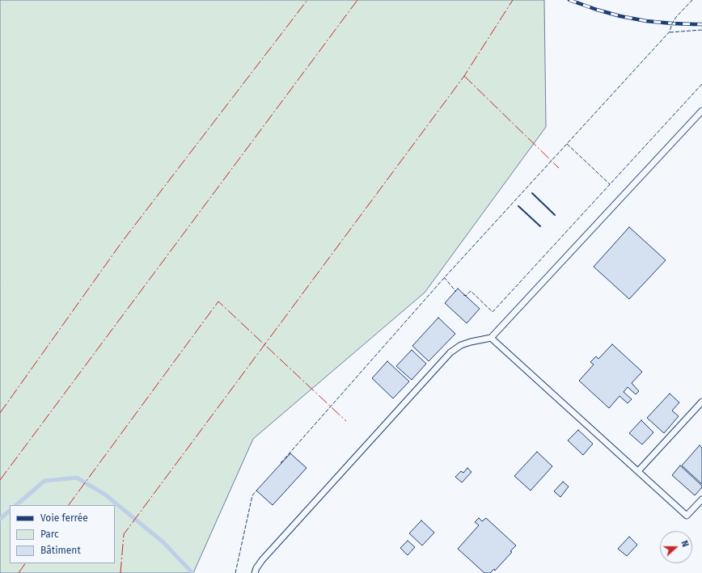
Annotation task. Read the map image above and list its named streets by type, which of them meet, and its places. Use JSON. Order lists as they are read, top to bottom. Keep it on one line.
{"legend":["Voie ferrée","Parc","Bâtiment"],"north":"right"}
